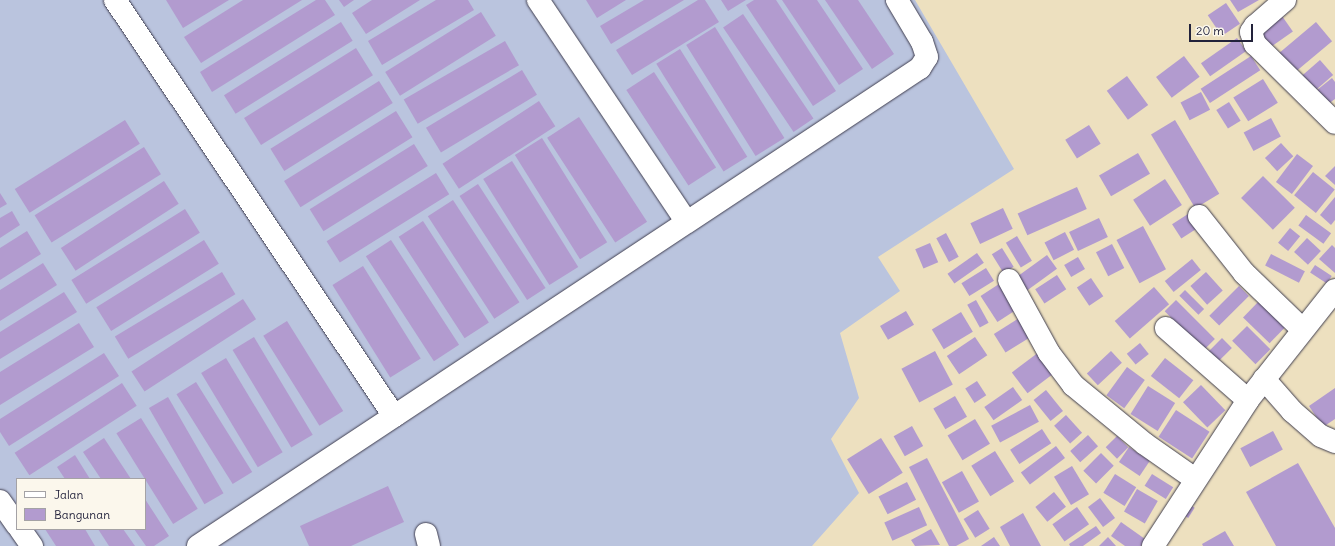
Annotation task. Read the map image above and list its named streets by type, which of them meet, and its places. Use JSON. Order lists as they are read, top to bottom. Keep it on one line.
{"legend":["Jalan","Bangunan"],"scale_bar":"20 m"}
